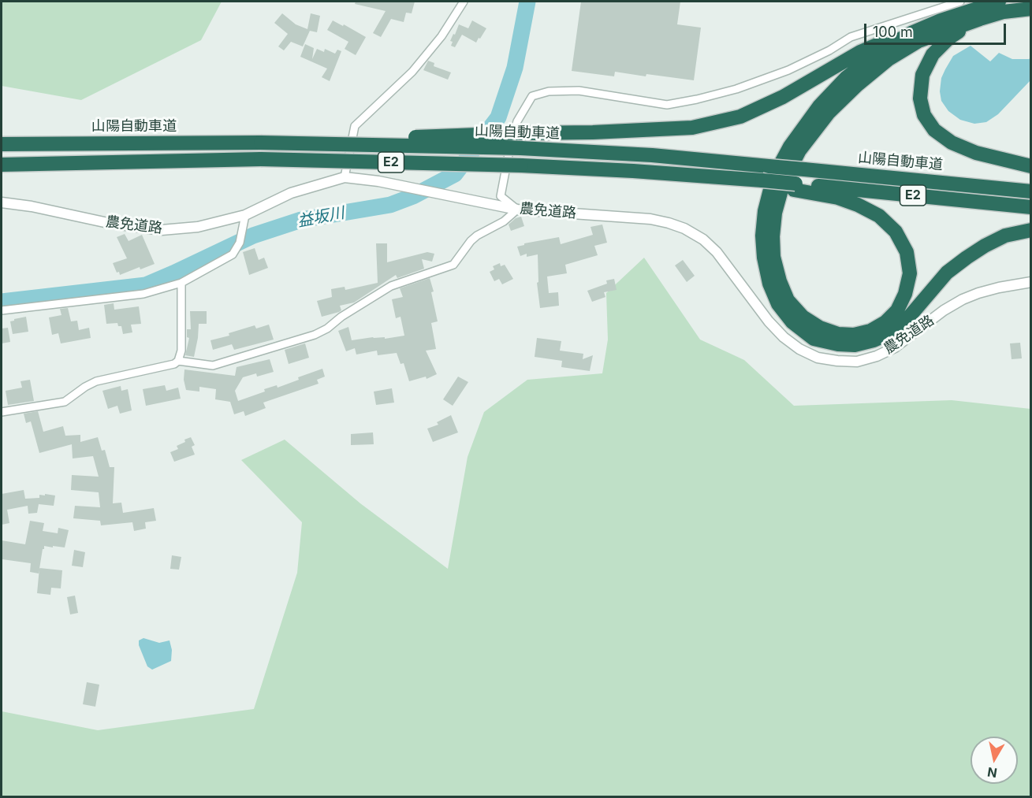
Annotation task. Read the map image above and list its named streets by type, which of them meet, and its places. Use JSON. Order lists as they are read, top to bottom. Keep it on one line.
{"streets":{"highway":["山陽自動車道","E2"],"street":["農免道路"]},"water":["益坂川"],"scale_bar":"100 m","north":"bottom"}
